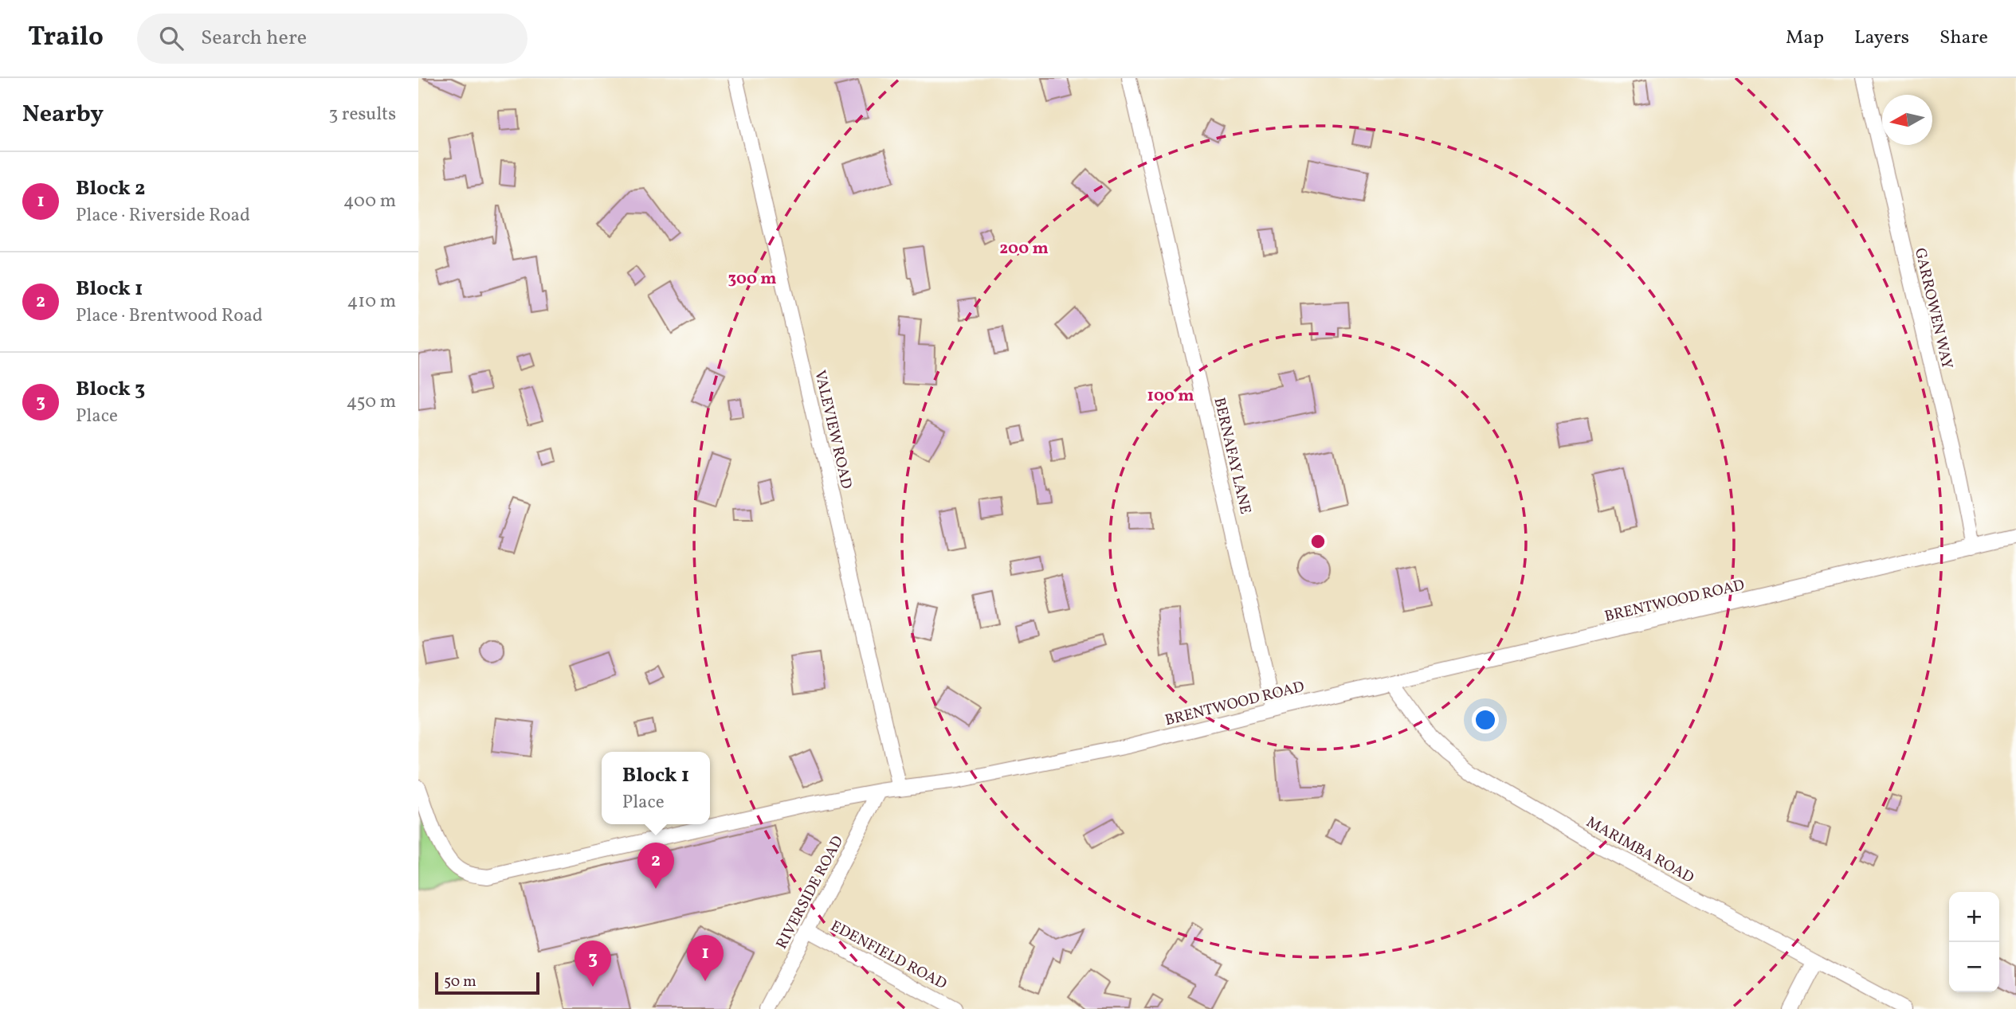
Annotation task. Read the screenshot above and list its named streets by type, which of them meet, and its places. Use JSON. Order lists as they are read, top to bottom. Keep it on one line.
{"streets":{"street":["GARROWEN WAY","VALEVIEW ROAD","BERNAFAY LANE","BRENTWOOD ROAD","MARIMBA ROAD","RIVERSIDE ROAD","EDENFIELD ROAD"]},"crossings":[["GARROWEN WAY","BRENTWOOD ROAD"],["VALEVIEW ROAD","BRENTWOOD ROAD"],["BERNAFAY LANE","BRENTWOOD ROAD"],["BRENTWOOD ROAD","MARIMBA ROAD"],["BRENTWOOD ROAD","RIVERSIDE ROAD"],["RIVERSIDE ROAD","EDENFIELD ROAD"]],"scale_bar":"50 m","north":"left","page":{"header":"Trailo","search":"Search here","nav":["Map","Layers","Share"],"heading":["Nearby","3 results"],"list":[{"mark":"1","name":"Block 2","note":"Place · Riverside Road","value":"400 m"},{"mark":"2","name":"Block 1","note":"Place · Brentwood Road","value":"410 m"},{"mark":"3","name":"Block 3","note":"Place","value":"450 m"}],"popup":["Block 1","Place"],"pins":["2","1","3"],"map_buttons":["+","−"],"scale":"50 m"},"rings":["200 m","300 m","100 m"]}
